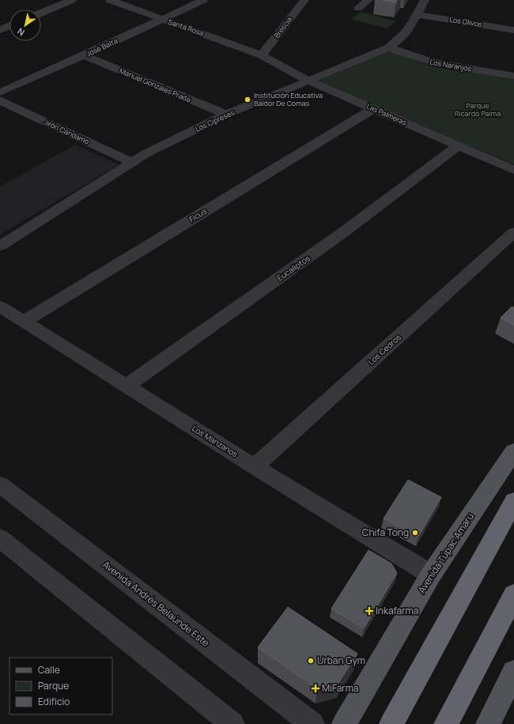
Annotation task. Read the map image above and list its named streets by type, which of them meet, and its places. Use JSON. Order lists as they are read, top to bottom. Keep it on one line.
{"streets":{"main road":["Avenida Túpac Amaru"],"street":["Los Olivos","Santa Rosa","Brescia","José Balta","Los Naranjos","Manuel Gonzales Prada","Las Palmeras","Los Cipreses","Jirón Candamo","Ficus","Eucaliptos","Los Cedros","Los Manzanos","Avenida Andrés Belaúnde Este"]},"crossings":[["Los Olivos","Los Cipreses"],["Santa Rosa","Brescia"],["Santa Rosa","José Balta"],["Santa Rosa","Las Palmeras"],["Brescia","Las Palmeras"],["José Balta","Manuel Gonzales Prada"],["Los Naranjos","Los Cipreses"],["Manuel Gonzales Prada","Los Cipreses"],["Las Palmeras","Los Cipreses"],["Las Palmeras","Ficus"],["Las Palmeras","Eucaliptos"],["Los Cipreses","Jirón Candamo"],["Ficus","Los Manzanos"],["Eucaliptos","Los Manzanos"],["Los Cedros","Los Manzanos"],["Los Manzanos","Avenida Túpac Amaru"]],"parks":["Parque Ricardo Palma"],"places":{"other":["Institución Educativa Baldor De Comas","Chifa Tong","Urban Gym"],"health":["Inkafarma","MiFarma"]},"legend":["Calle","Parque","Edificio"],"north":"bottom left"}
